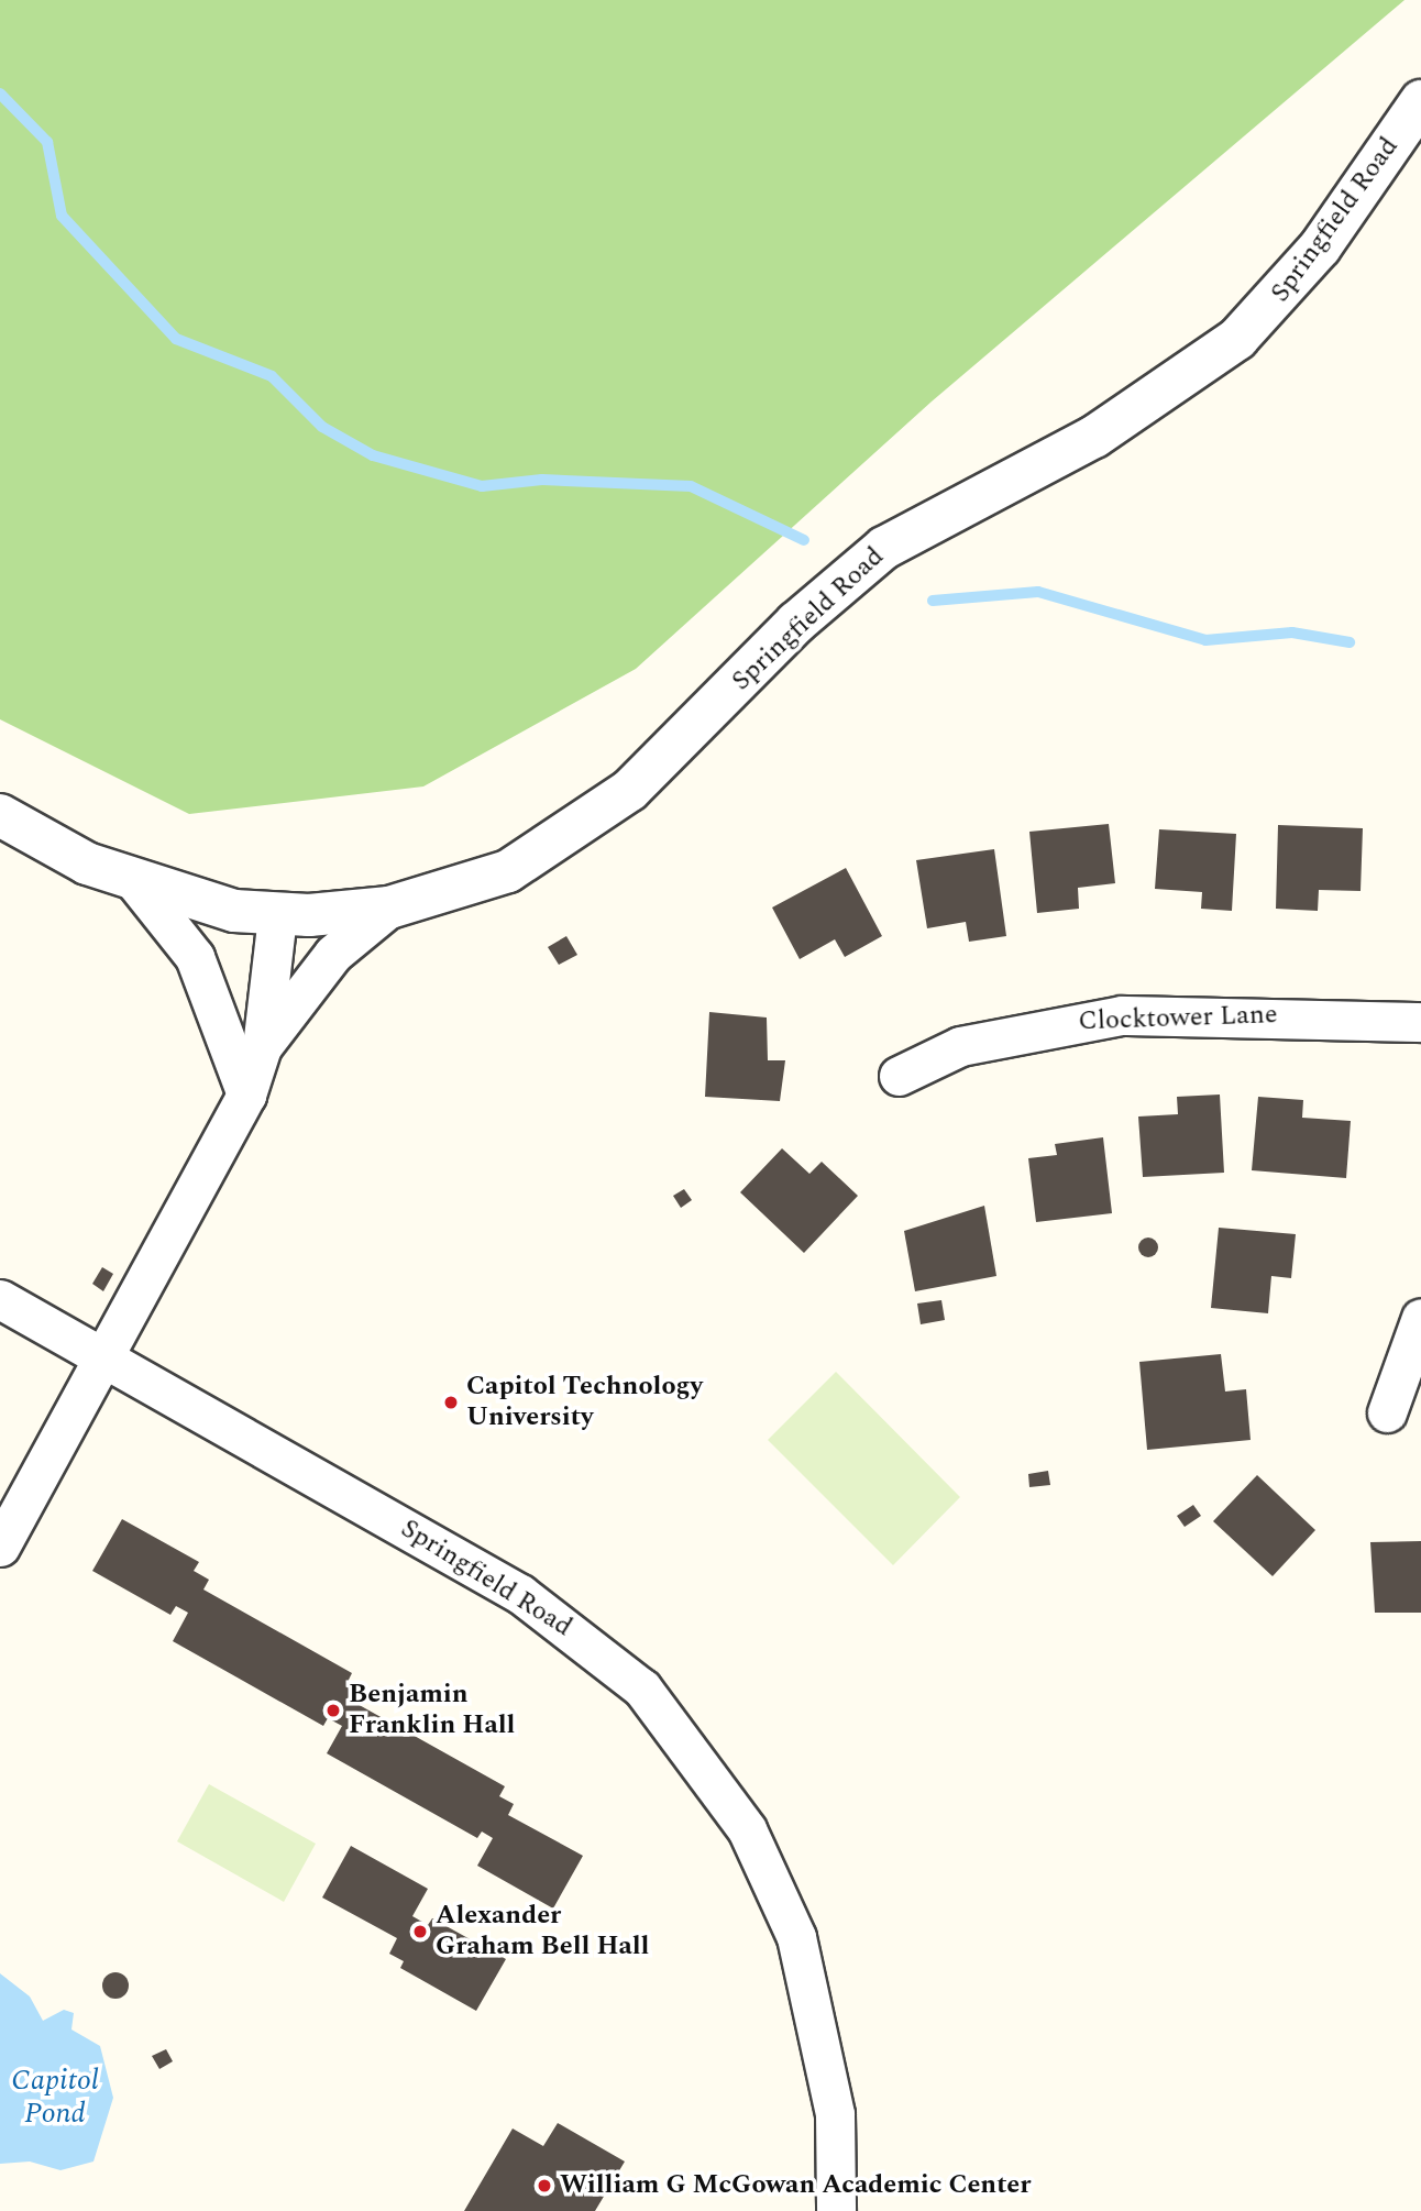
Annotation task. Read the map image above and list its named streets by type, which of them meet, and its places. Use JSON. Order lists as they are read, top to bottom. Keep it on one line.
{"streets":{"street":["Springfield Road","Clocktower Lane"]},"water":["Capitol Pond"],"places":["Capitol Technology University","Benjamin Franklin Hall","Alexander Graham Bell Hall","William G McGowan Academic Center"]}
